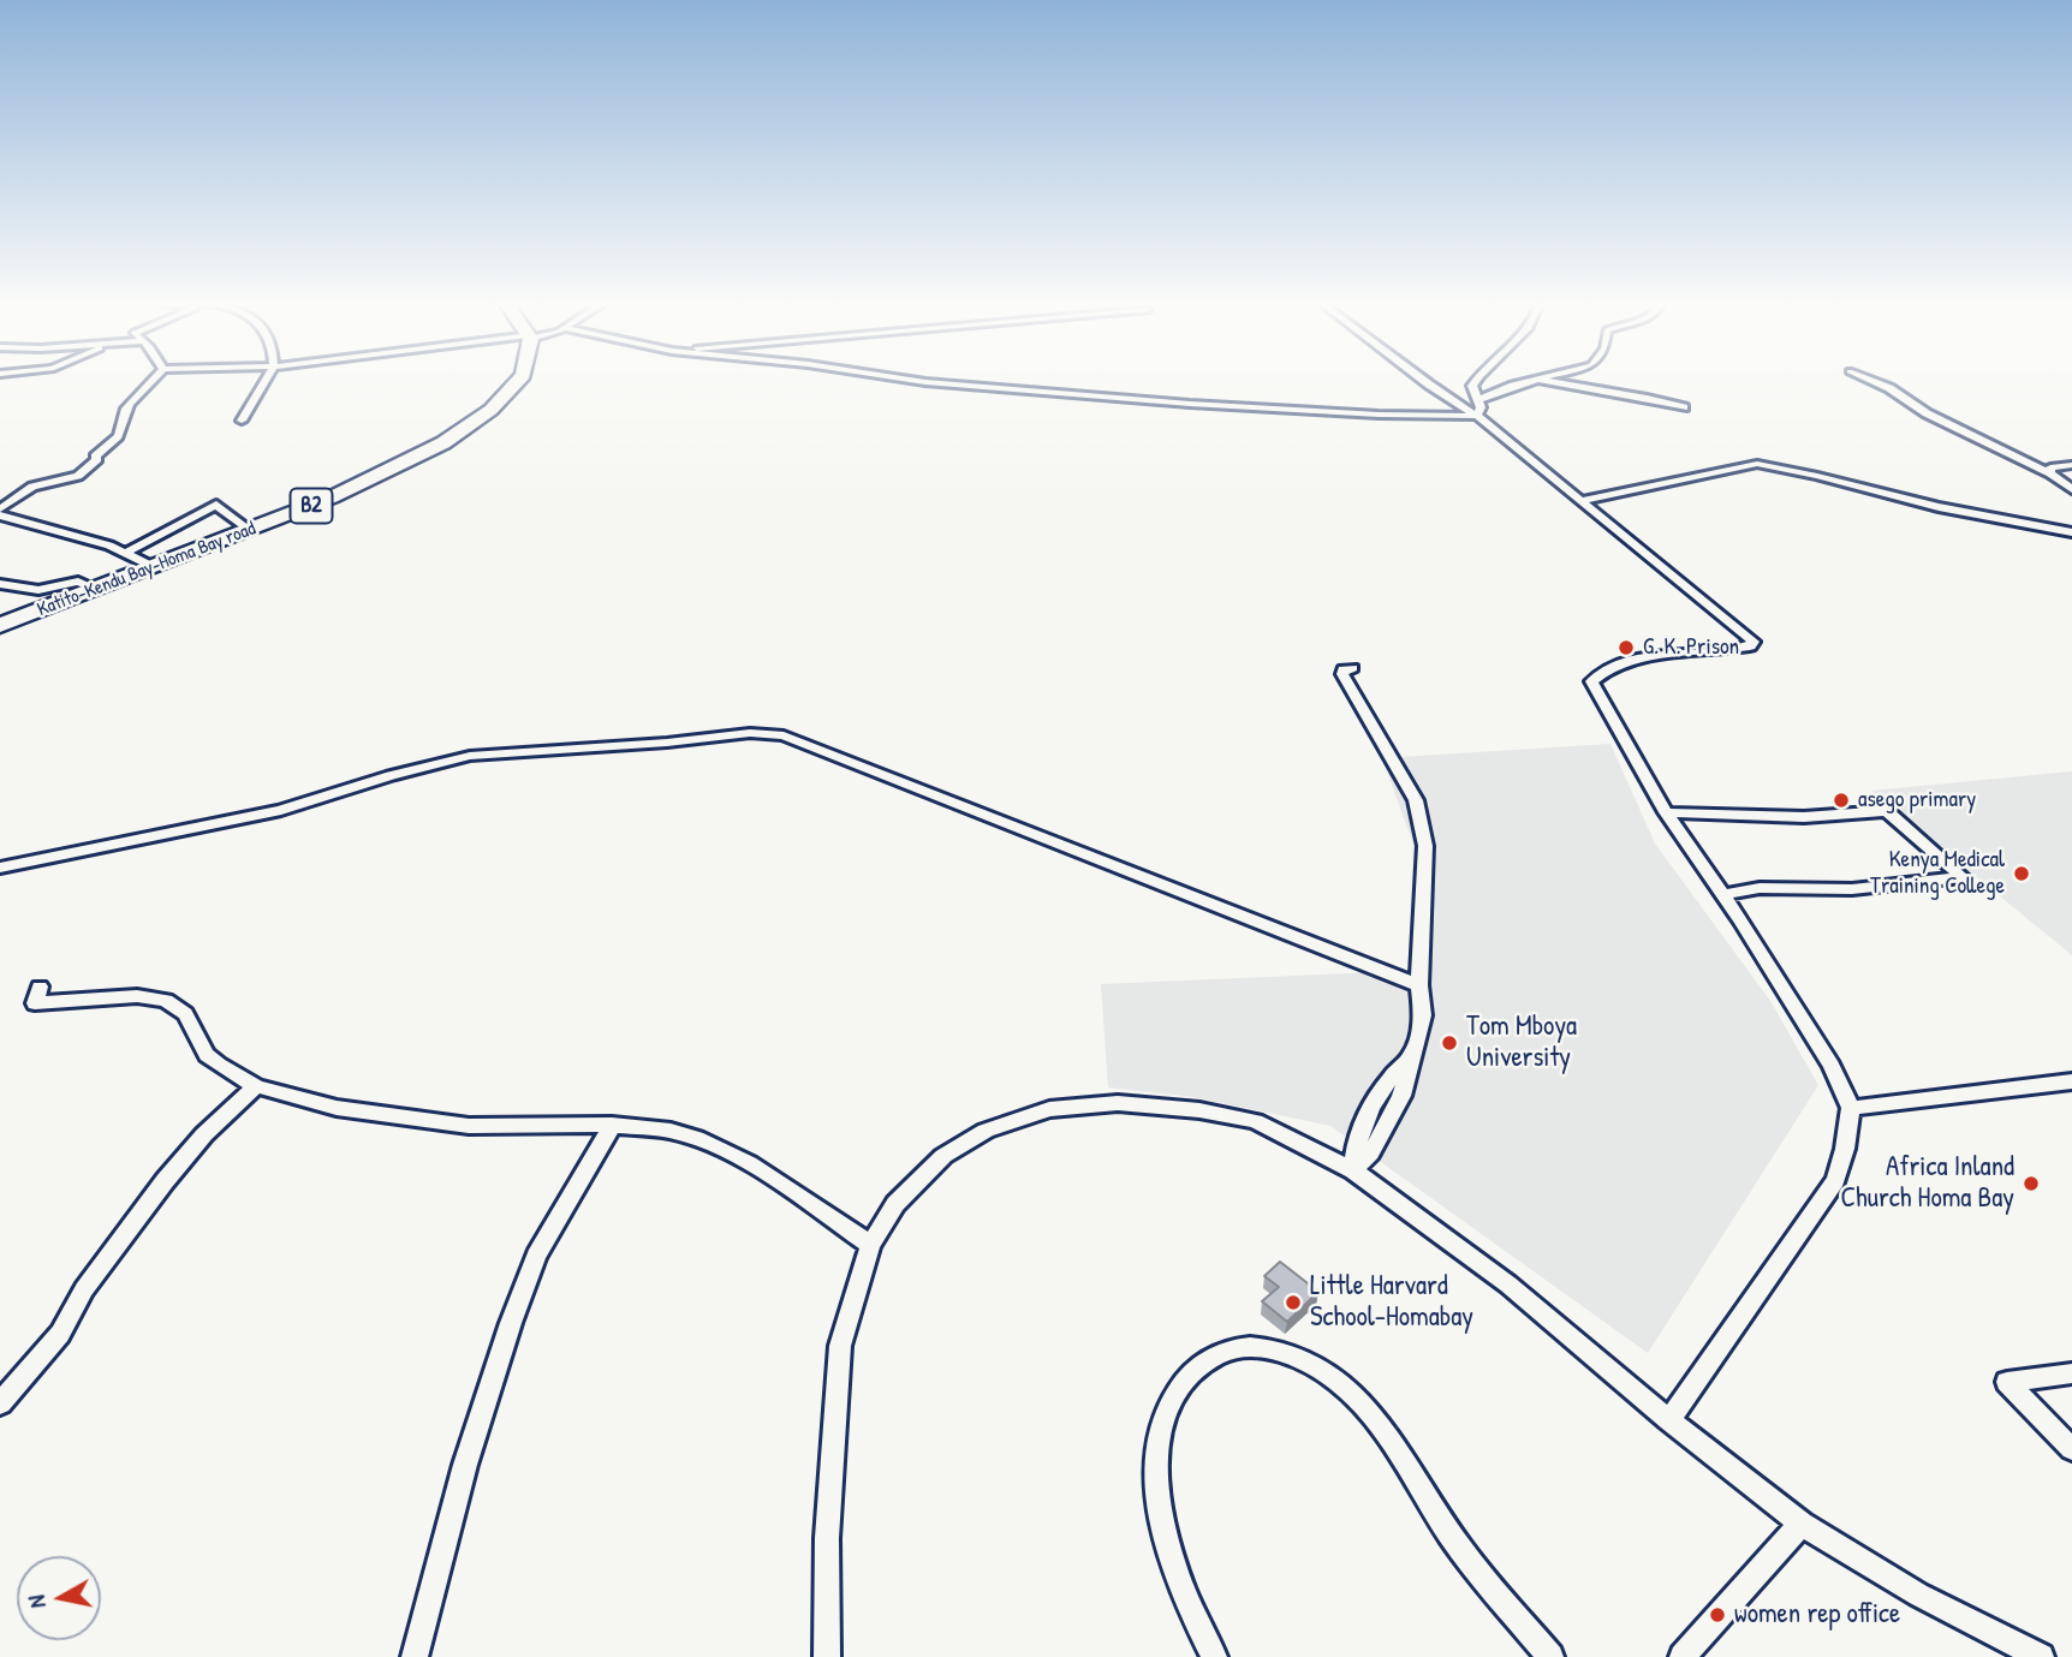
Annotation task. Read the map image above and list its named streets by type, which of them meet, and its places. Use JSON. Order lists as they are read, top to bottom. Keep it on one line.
{"streets":{"highway":["B2","Katito-Kendu Bay-Homa Bay road"]},"places":["G. K. Prison","asego primary","Kenya Medical Training College","Tom Mboya University","Africa Inland Church Homa Bay","Little Harvard School-Homabay","women rep office"],"north":"left"}
